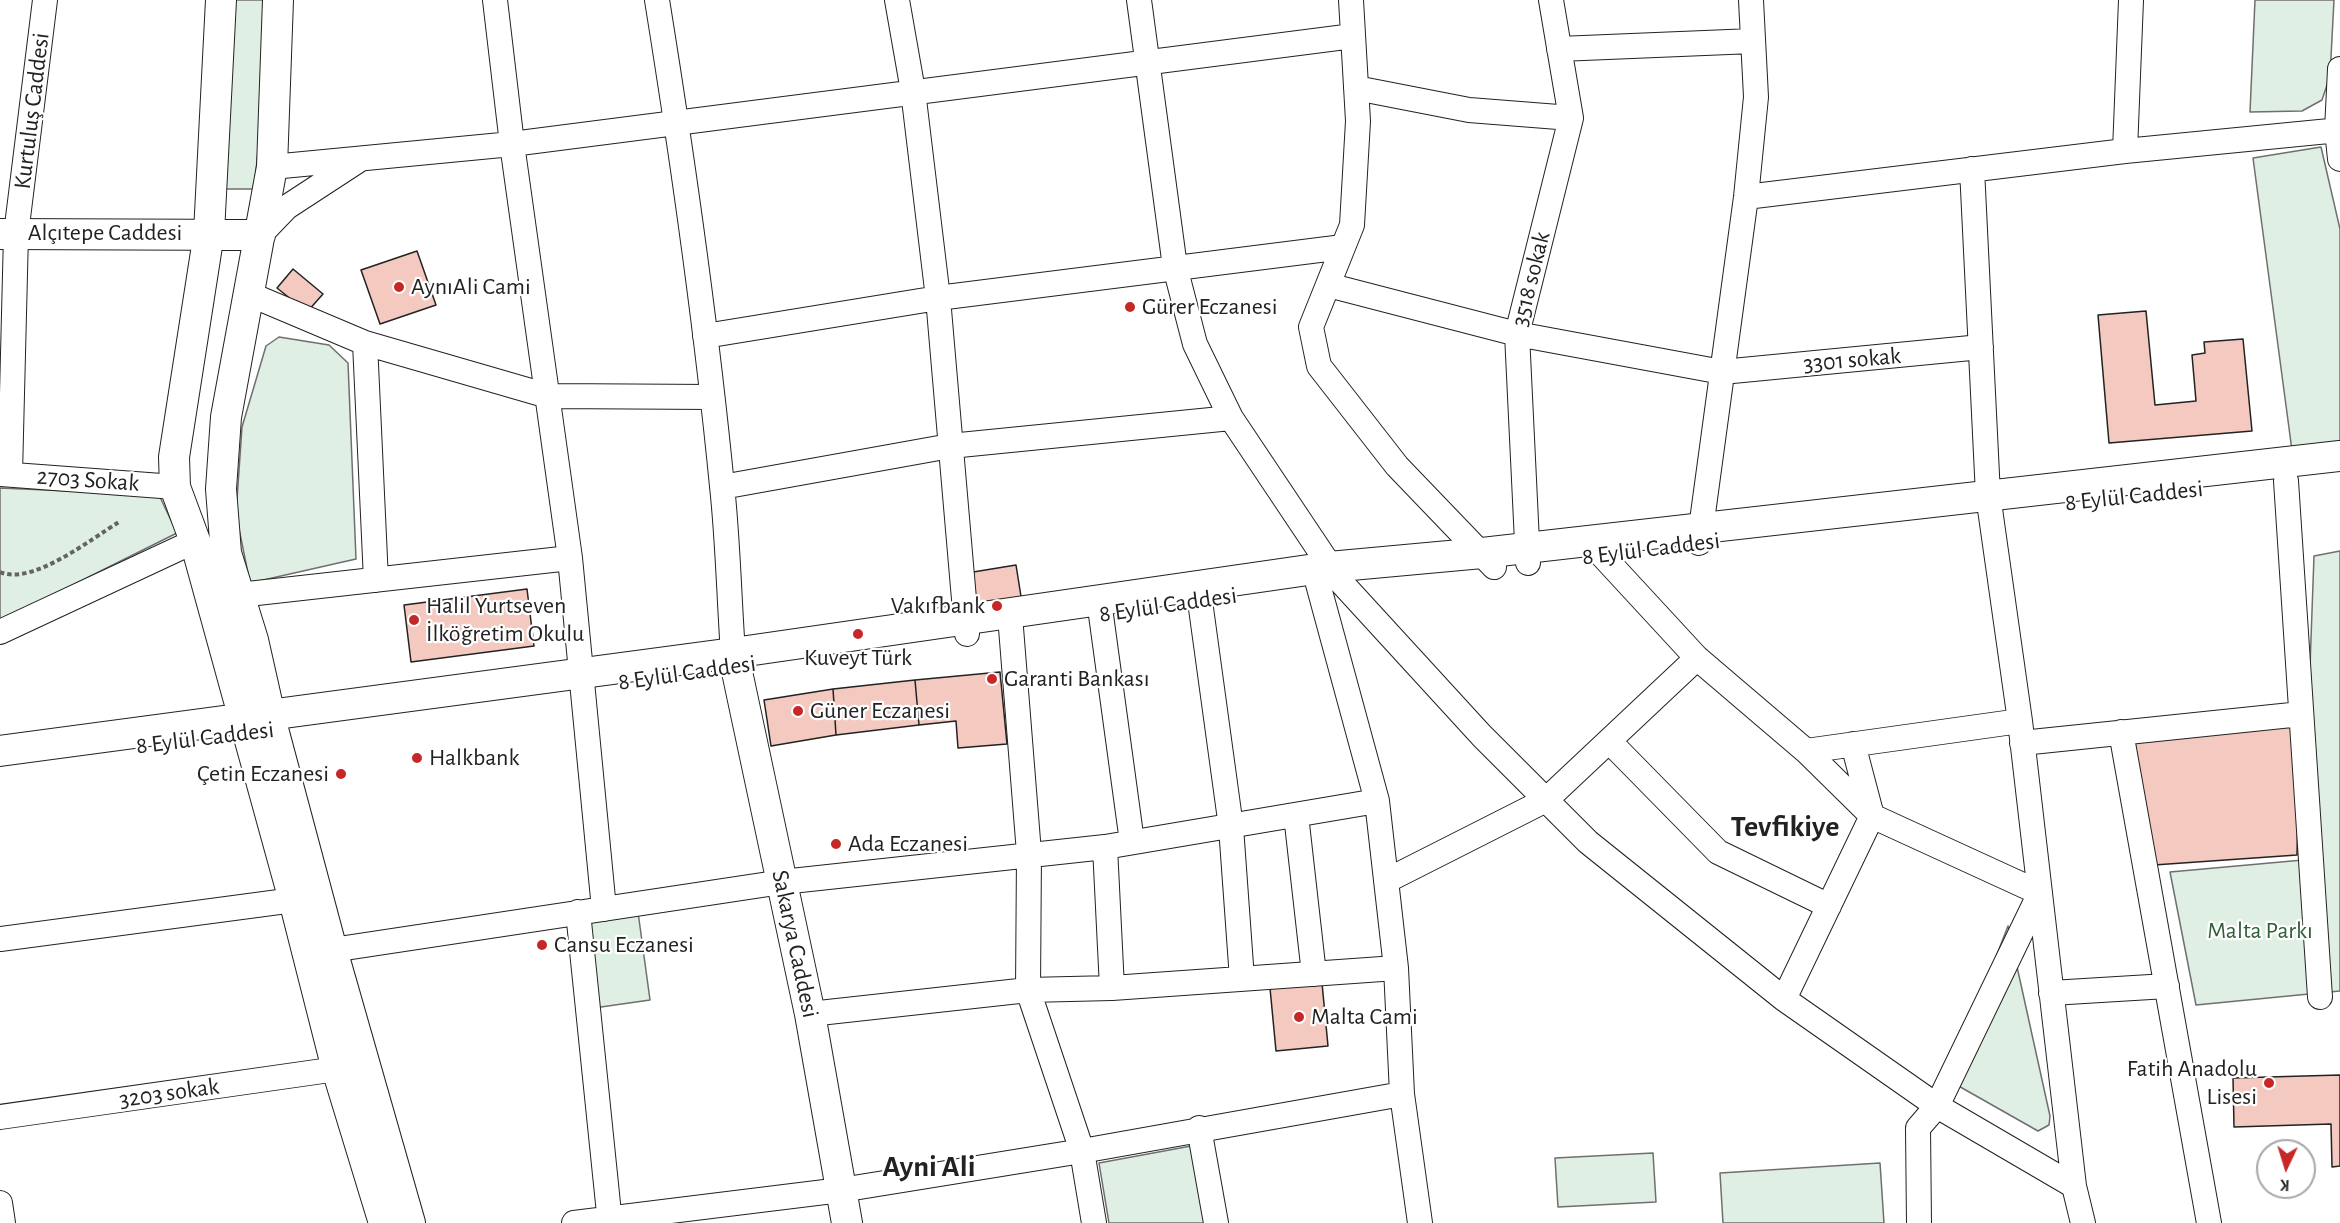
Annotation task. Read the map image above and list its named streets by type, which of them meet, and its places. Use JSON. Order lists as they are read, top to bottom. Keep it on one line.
{"streets":{"main road":["Alçıtepe Caddesi","8 Eylül Caddesi","Sakarya Caddesi"],"street":["Kurtuluş Caddesi","3518 sokak","3301 sokak","2703 Sokak","3203 sokak"]},"crossings":[["Kurtuluş Caddesi","Alçıtepe Caddesi"],["Kurtuluş Caddesi","2703 Sokak"],["3518 sokak","3301 sokak"],["3518 sokak","8 Eylül Caddesi"],["8 Eylül Caddesi","Sakarya Caddesi"]],"districts":["Tevfikiye","Ayni Ali"],"parks":["Malta Parkı"],"places":["AynıAli Cami","Gürer Eczanesi","Vakıfbank","Halil Yurtseven İlköğretim Okulu","Kuveyt Türk","Garanti Bankası","Güner Eczanesi","Halkbank","Çetin Eczanesi","Ada Eczanesi","Cansu Eczanesi","Malta Cami","Fatih Anadolu Lisesi"],"north":"bottom"}
